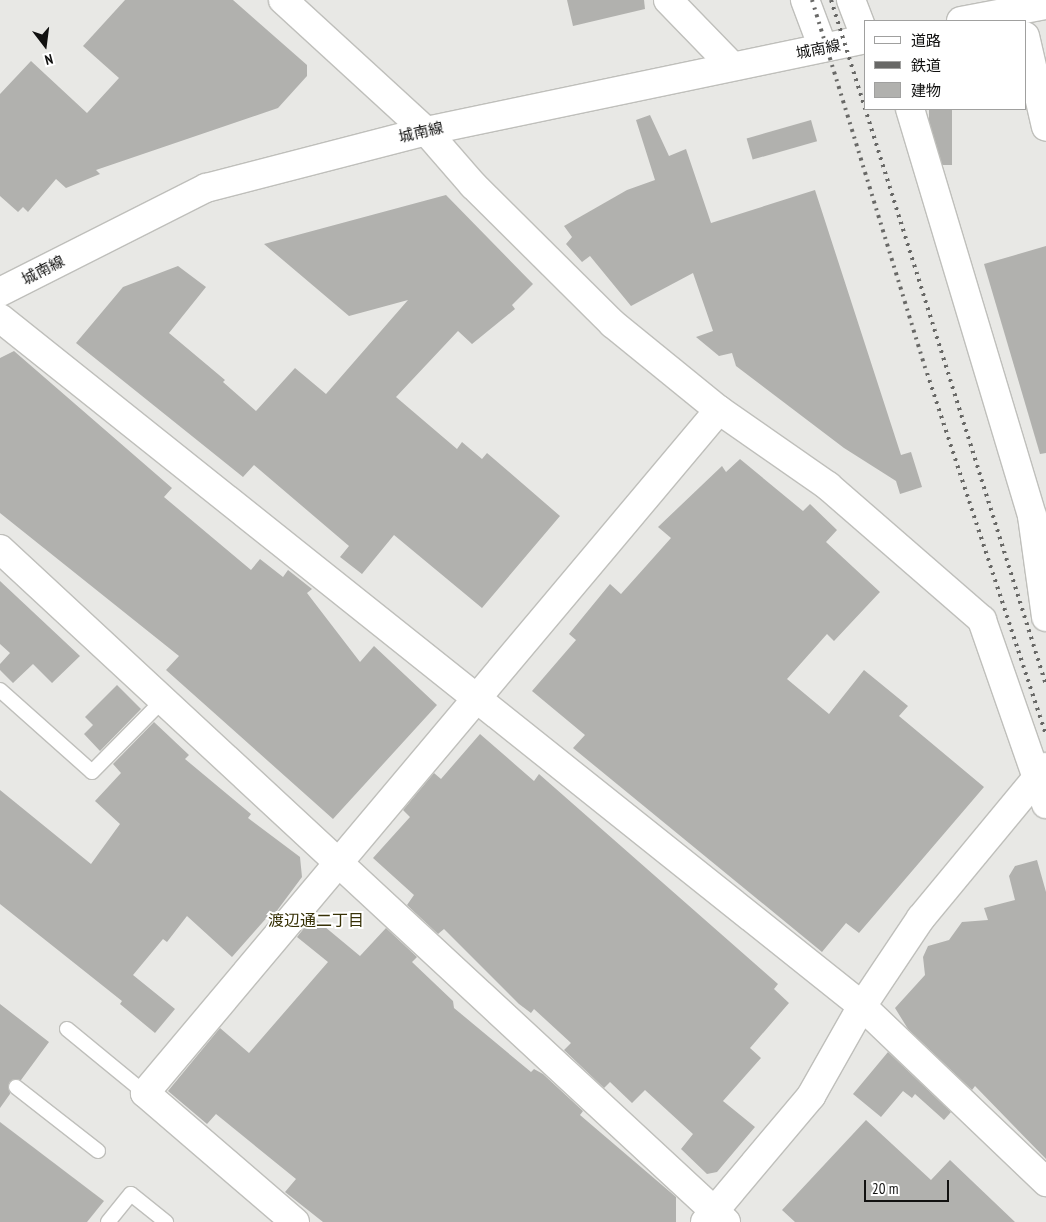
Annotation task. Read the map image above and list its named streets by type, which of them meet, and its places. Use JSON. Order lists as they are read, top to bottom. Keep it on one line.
{"streets":{"street":["城南線"]},"districts":["渡辺通二丁目"],"legend":["道路","鉄道","建物"],"scale_bar":"20 m","north":"bottom"}
